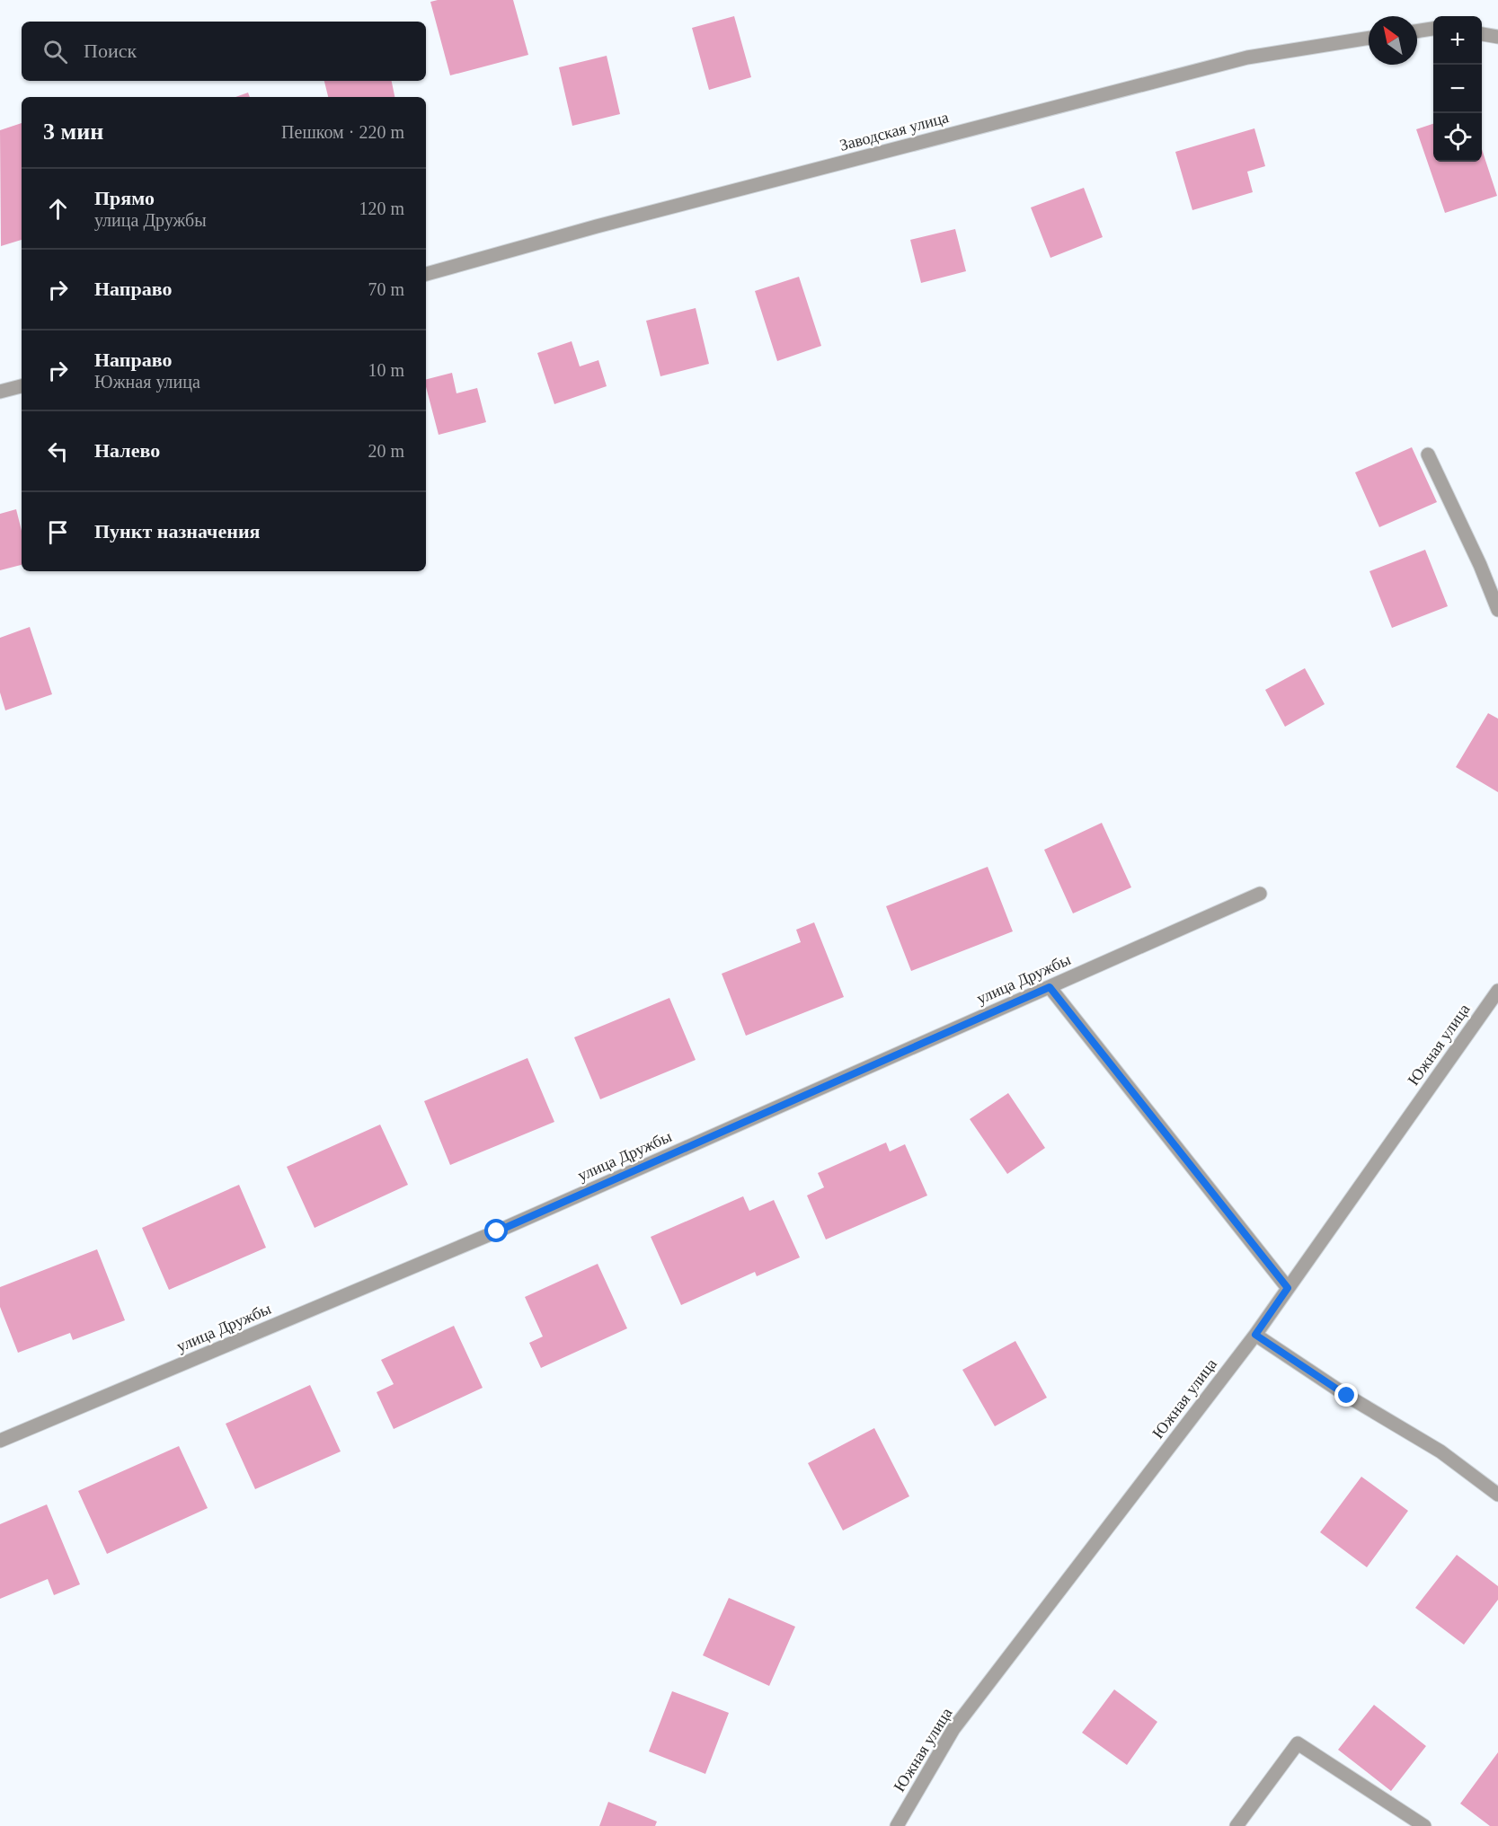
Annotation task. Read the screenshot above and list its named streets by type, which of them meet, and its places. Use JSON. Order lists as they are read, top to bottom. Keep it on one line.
{"streets":{"street":["Заводская улица","улица Дружбы","Южная улица"]},"north":"top left","page":{"map_buttons":["+","−"],"search":"Поиск","heading":["3 мин","Пешком · 220 m"],"list":[["Прямо","улица Дружбы","120 m"],["Направо","70 m"],["Направо","Южная улица","10 m"],["Налево","20 m"],"Пункт назначения"]}}
